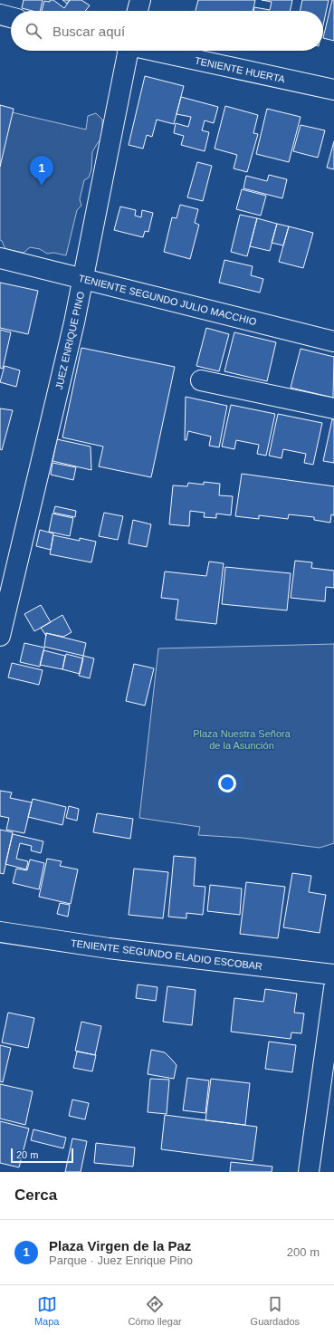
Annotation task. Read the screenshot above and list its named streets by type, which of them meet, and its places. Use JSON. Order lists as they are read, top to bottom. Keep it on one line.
{"streets":{"street":["TENIENTE HUERTA","TENIENTE SEGUNDO JULIO MACCHIO","JUEZ ENRIQUE PINO","TENIENTE SEGUNDO ELADIO ESCOBAR"]},"crossings":[["TENIENTE SEGUNDO JULIO MACCHIO","JUEZ ENRIQUE PINO"]],"parks":["Plaza Nuestra Señora de la Asunción"],"scale_bar":"20 m","page":{"search":"Buscar aquí","pins":"1","scale":"20 m","heading":"Cerca","list":[{"mark":"1","name":"Plaza Virgen de la Paz","note":"Parque · Juez Enrique Pino","value":"200 m"}],"nav":["Mapa","Cómo llegar","Guardados"]}}
